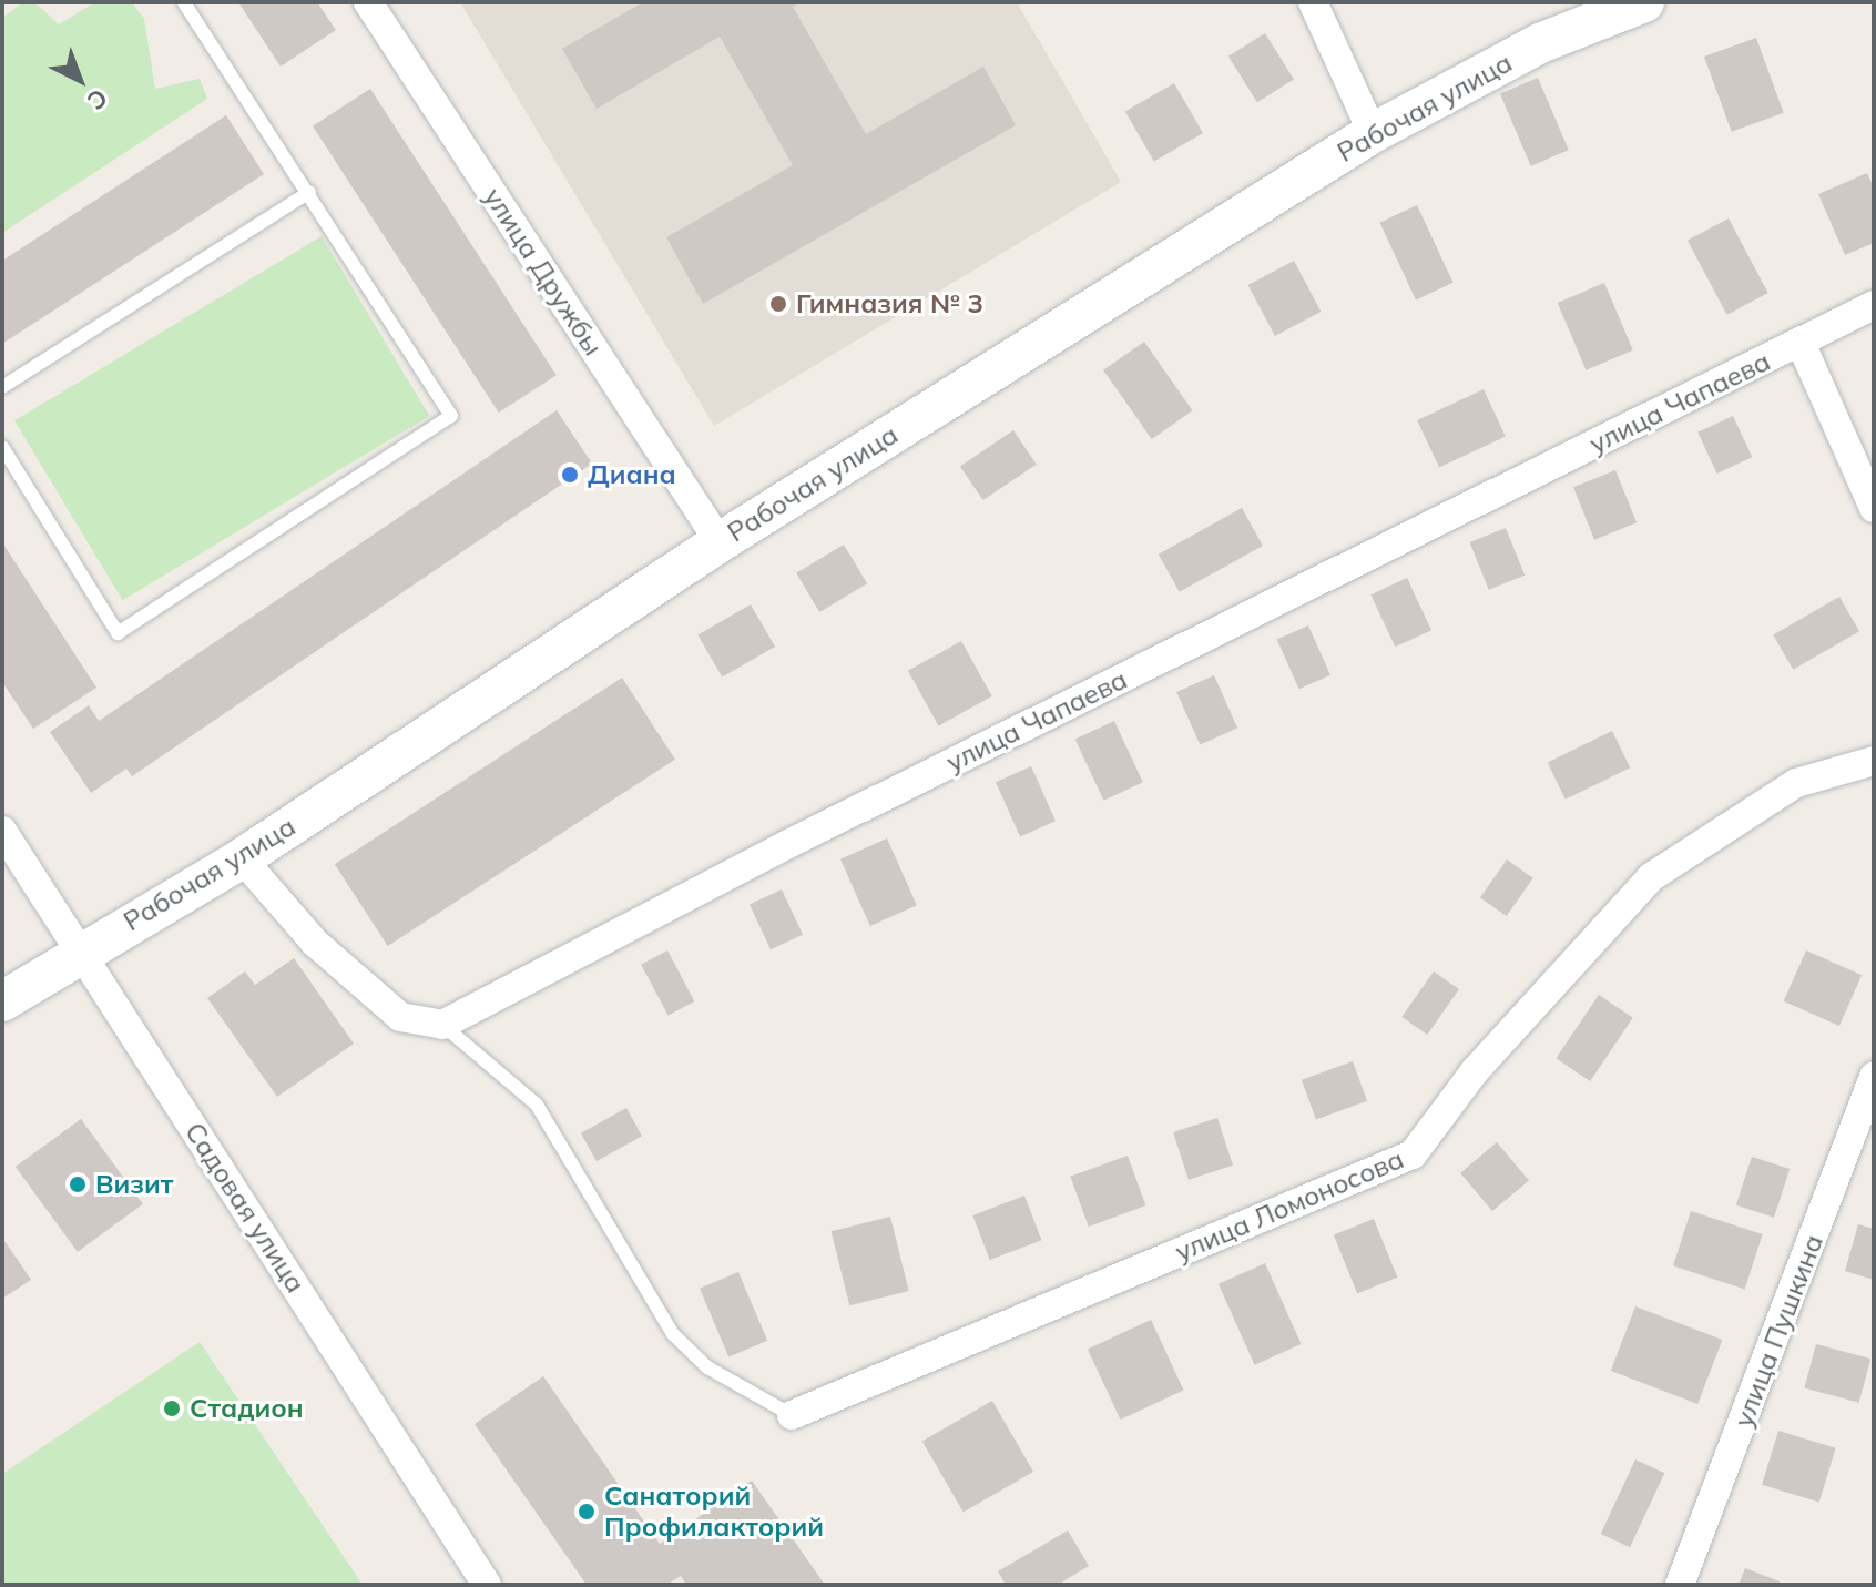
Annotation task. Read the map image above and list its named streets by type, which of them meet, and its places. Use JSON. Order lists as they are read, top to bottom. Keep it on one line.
{"streets":{"street":["Рабочая улица","улица Дружбы","улица Чапаева","улица Ломоносова","Садовая улица","улица Пушкина"]},"crossings":[["Рабочая улица","улица Дружбы"],["Рабочая улица","Садовая улица"]],"places":["Гимназия № 3","Диана","Визит","Стадион","Санаторий Профилакторий"],"north":"bottom right"}
